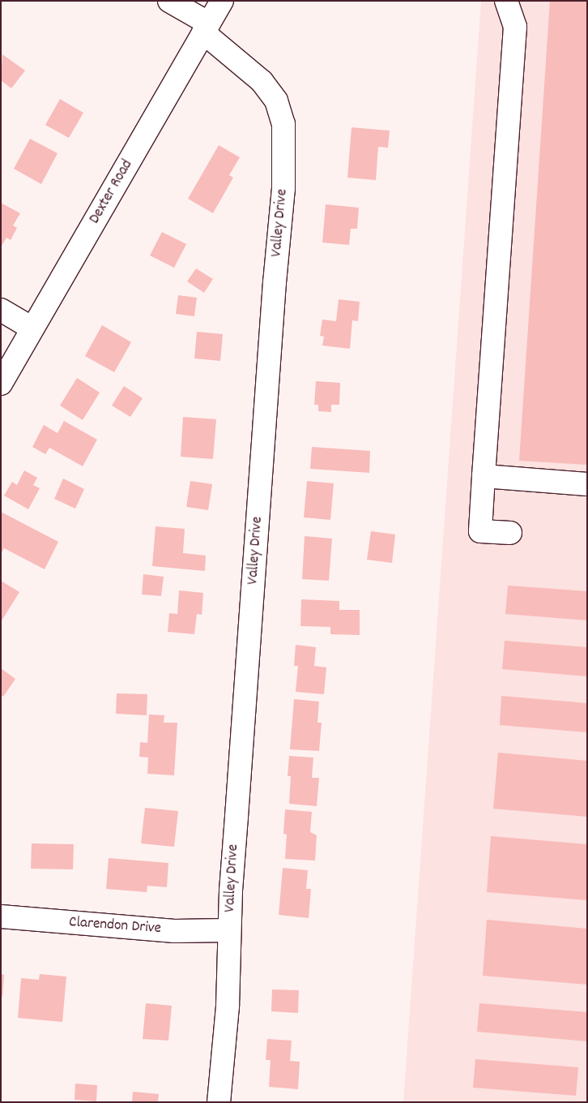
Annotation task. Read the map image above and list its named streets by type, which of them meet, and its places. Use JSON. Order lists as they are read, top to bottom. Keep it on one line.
{"streets":{"street":["Dexter Road","Valley Drive","Clarendon Drive"]},"crossings":[["Dexter Road","Valley Drive"],["Valley Drive","Clarendon Drive"]]}
